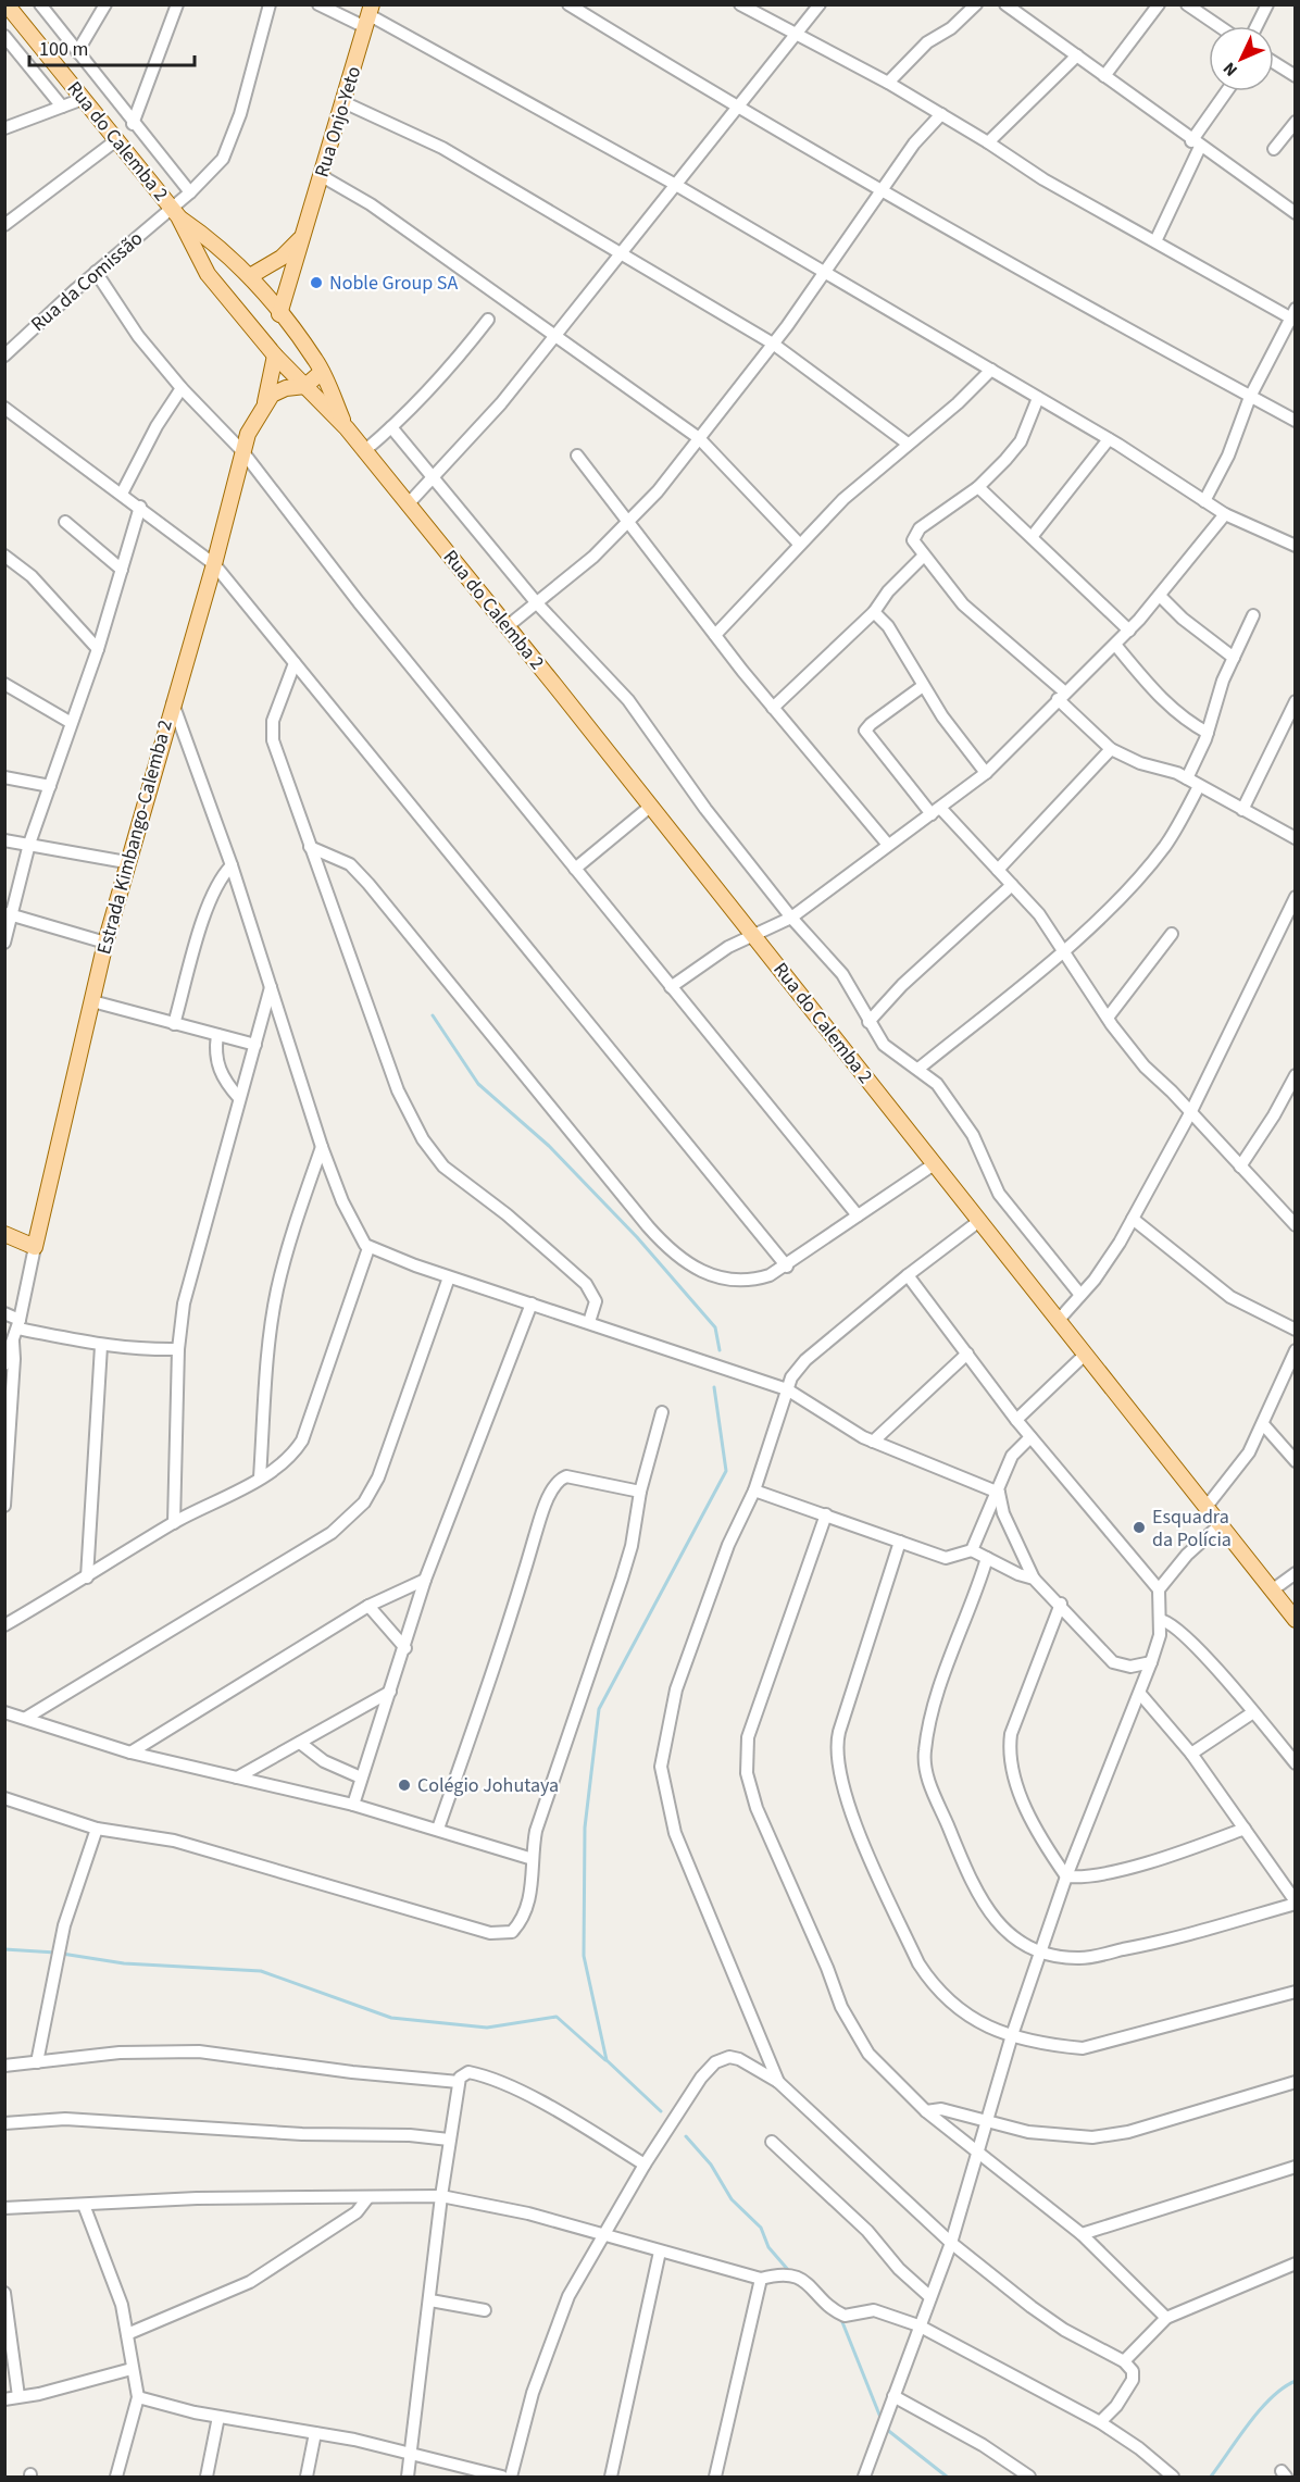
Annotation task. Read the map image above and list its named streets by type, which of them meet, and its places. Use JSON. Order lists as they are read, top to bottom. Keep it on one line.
{"streets":{"main road":["Rua Onjo-Yeto","Rua do Calemba 2","Estrada Kimbango-Calemba 2"],"street":["Rua da Comissão"]},"crossings":[["Rua Onjo-Yeto","Rua do Calemba 2"],["Rua do Calemba 2","Rua da Comissão"],["Rua do Calemba 2","Estrada Kimbango-Calemba 2"]],"places":["Noble Group SA","Esquadra da Polícia","Colégio Johutaya"],"scale_bar":"100 m","north":"bottom left"}
